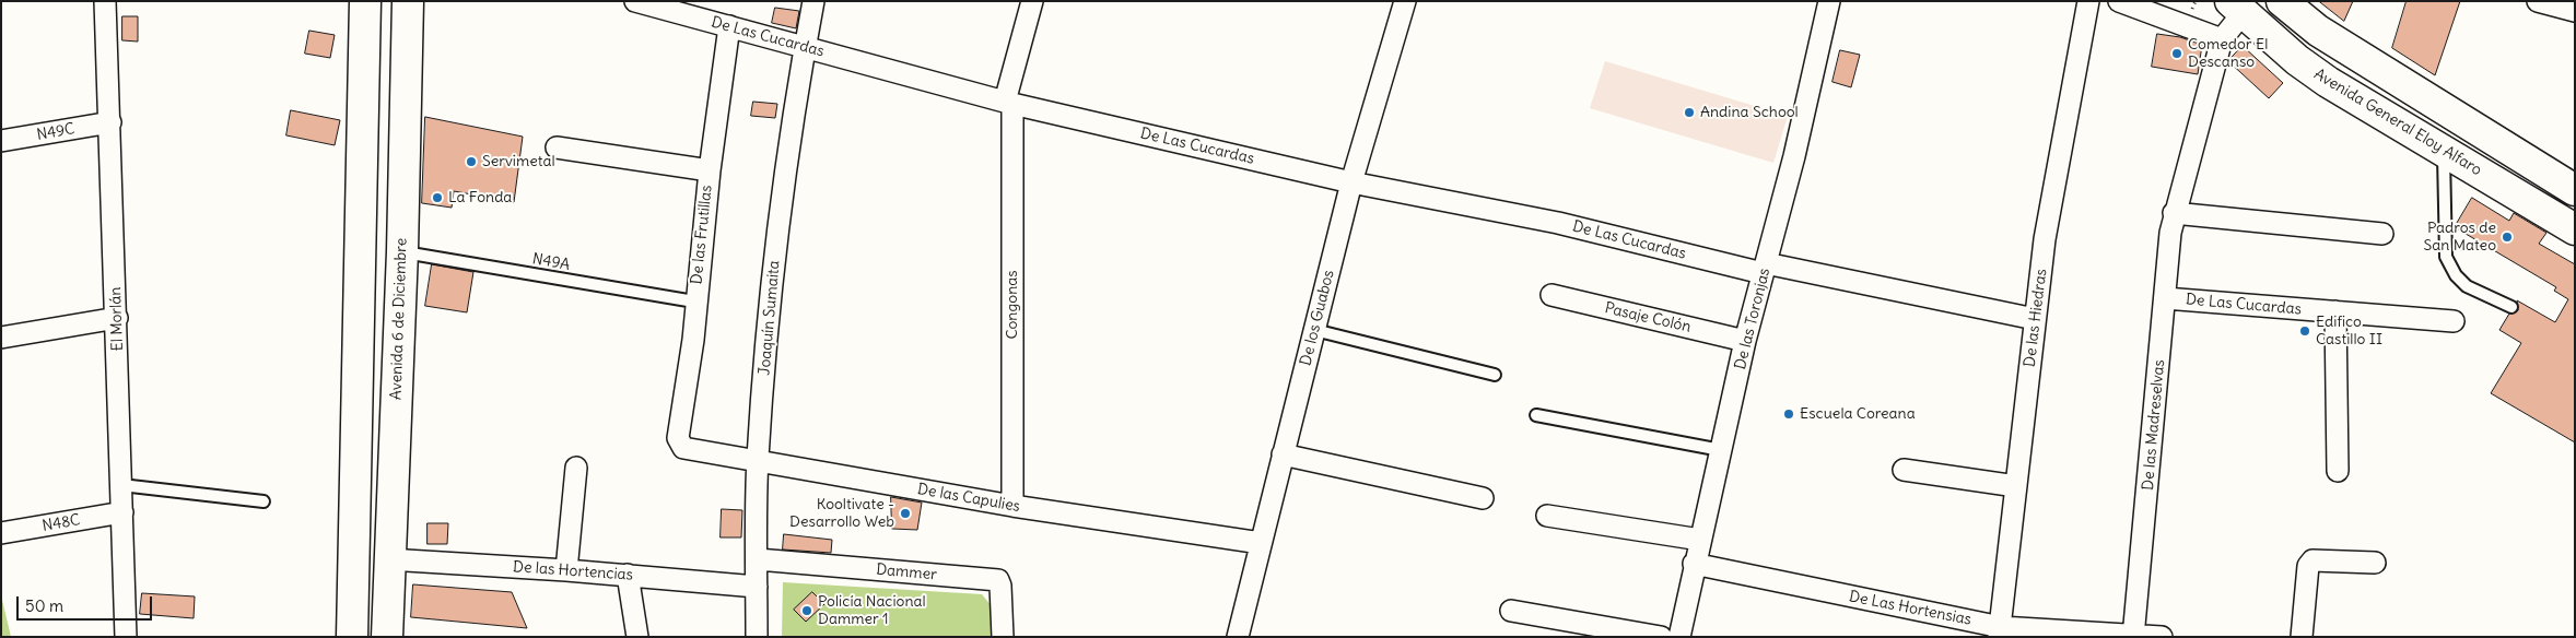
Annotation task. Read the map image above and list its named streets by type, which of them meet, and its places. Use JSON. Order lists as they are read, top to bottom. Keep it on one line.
{"streets":{"main road":["Avenida General Eloy Alfaro","Avenida 6 de Diciembre"],"street":["De Las Cucardas","N49C","De las Frutillas","Congonas","Joaquín Sumaita","De los Guabos","Pasaje Colón","De las Hiedras","El Morlán","De las Toronjas","De las Madreselvas","De las Capulies","N48C","De las Hortencias","Dammer","De Las Hortensias"],"lane":["N49A"]},"crossings":[["De Las Cucardas","De las Frutillas"],["De Las Cucardas","Congonas"],["De Las Cucardas","Joaquín Sumaita"],["De Las Cucardas","De los Guabos"],["De Las Cucardas","De las Hiedras"],["De Las Cucardas","De las Toronjas"],["De Las Cucardas","De las Madreselvas"],["N49C","El Morlán"],["De las Frutillas","N49A"],["De las Frutillas","De las Capulies"],["N49A","Avenida 6 de Diciembre"],["Congonas","De las Capulies"],["Joaquín Sumaita","De las Capulies"],["Joaquín Sumaita","De las Hortencias"],["Joaquín Sumaita","Dammer"],["De los Guabos","De las Capulies"],["Pasaje Colón","De las Toronjas"],["De las Hiedras","De Las Hortensias"],["El Morlán","N48C"],["Avenida 6 de Diciembre","De las Hortencias"],["De las Toronjas","De Las Hortensias"],["De las Madreselvas","De Las Hortensias"]],"places":["Comedor El Descanso","Andina School","Servimetal","La Fonda","Padros de San Mateo","Edifico Castillo II","Escuela Coreana","Kooltivate - Desarrollo Web","Policía Nacional Dammer 1"],"scale_bar":"50 m"}
